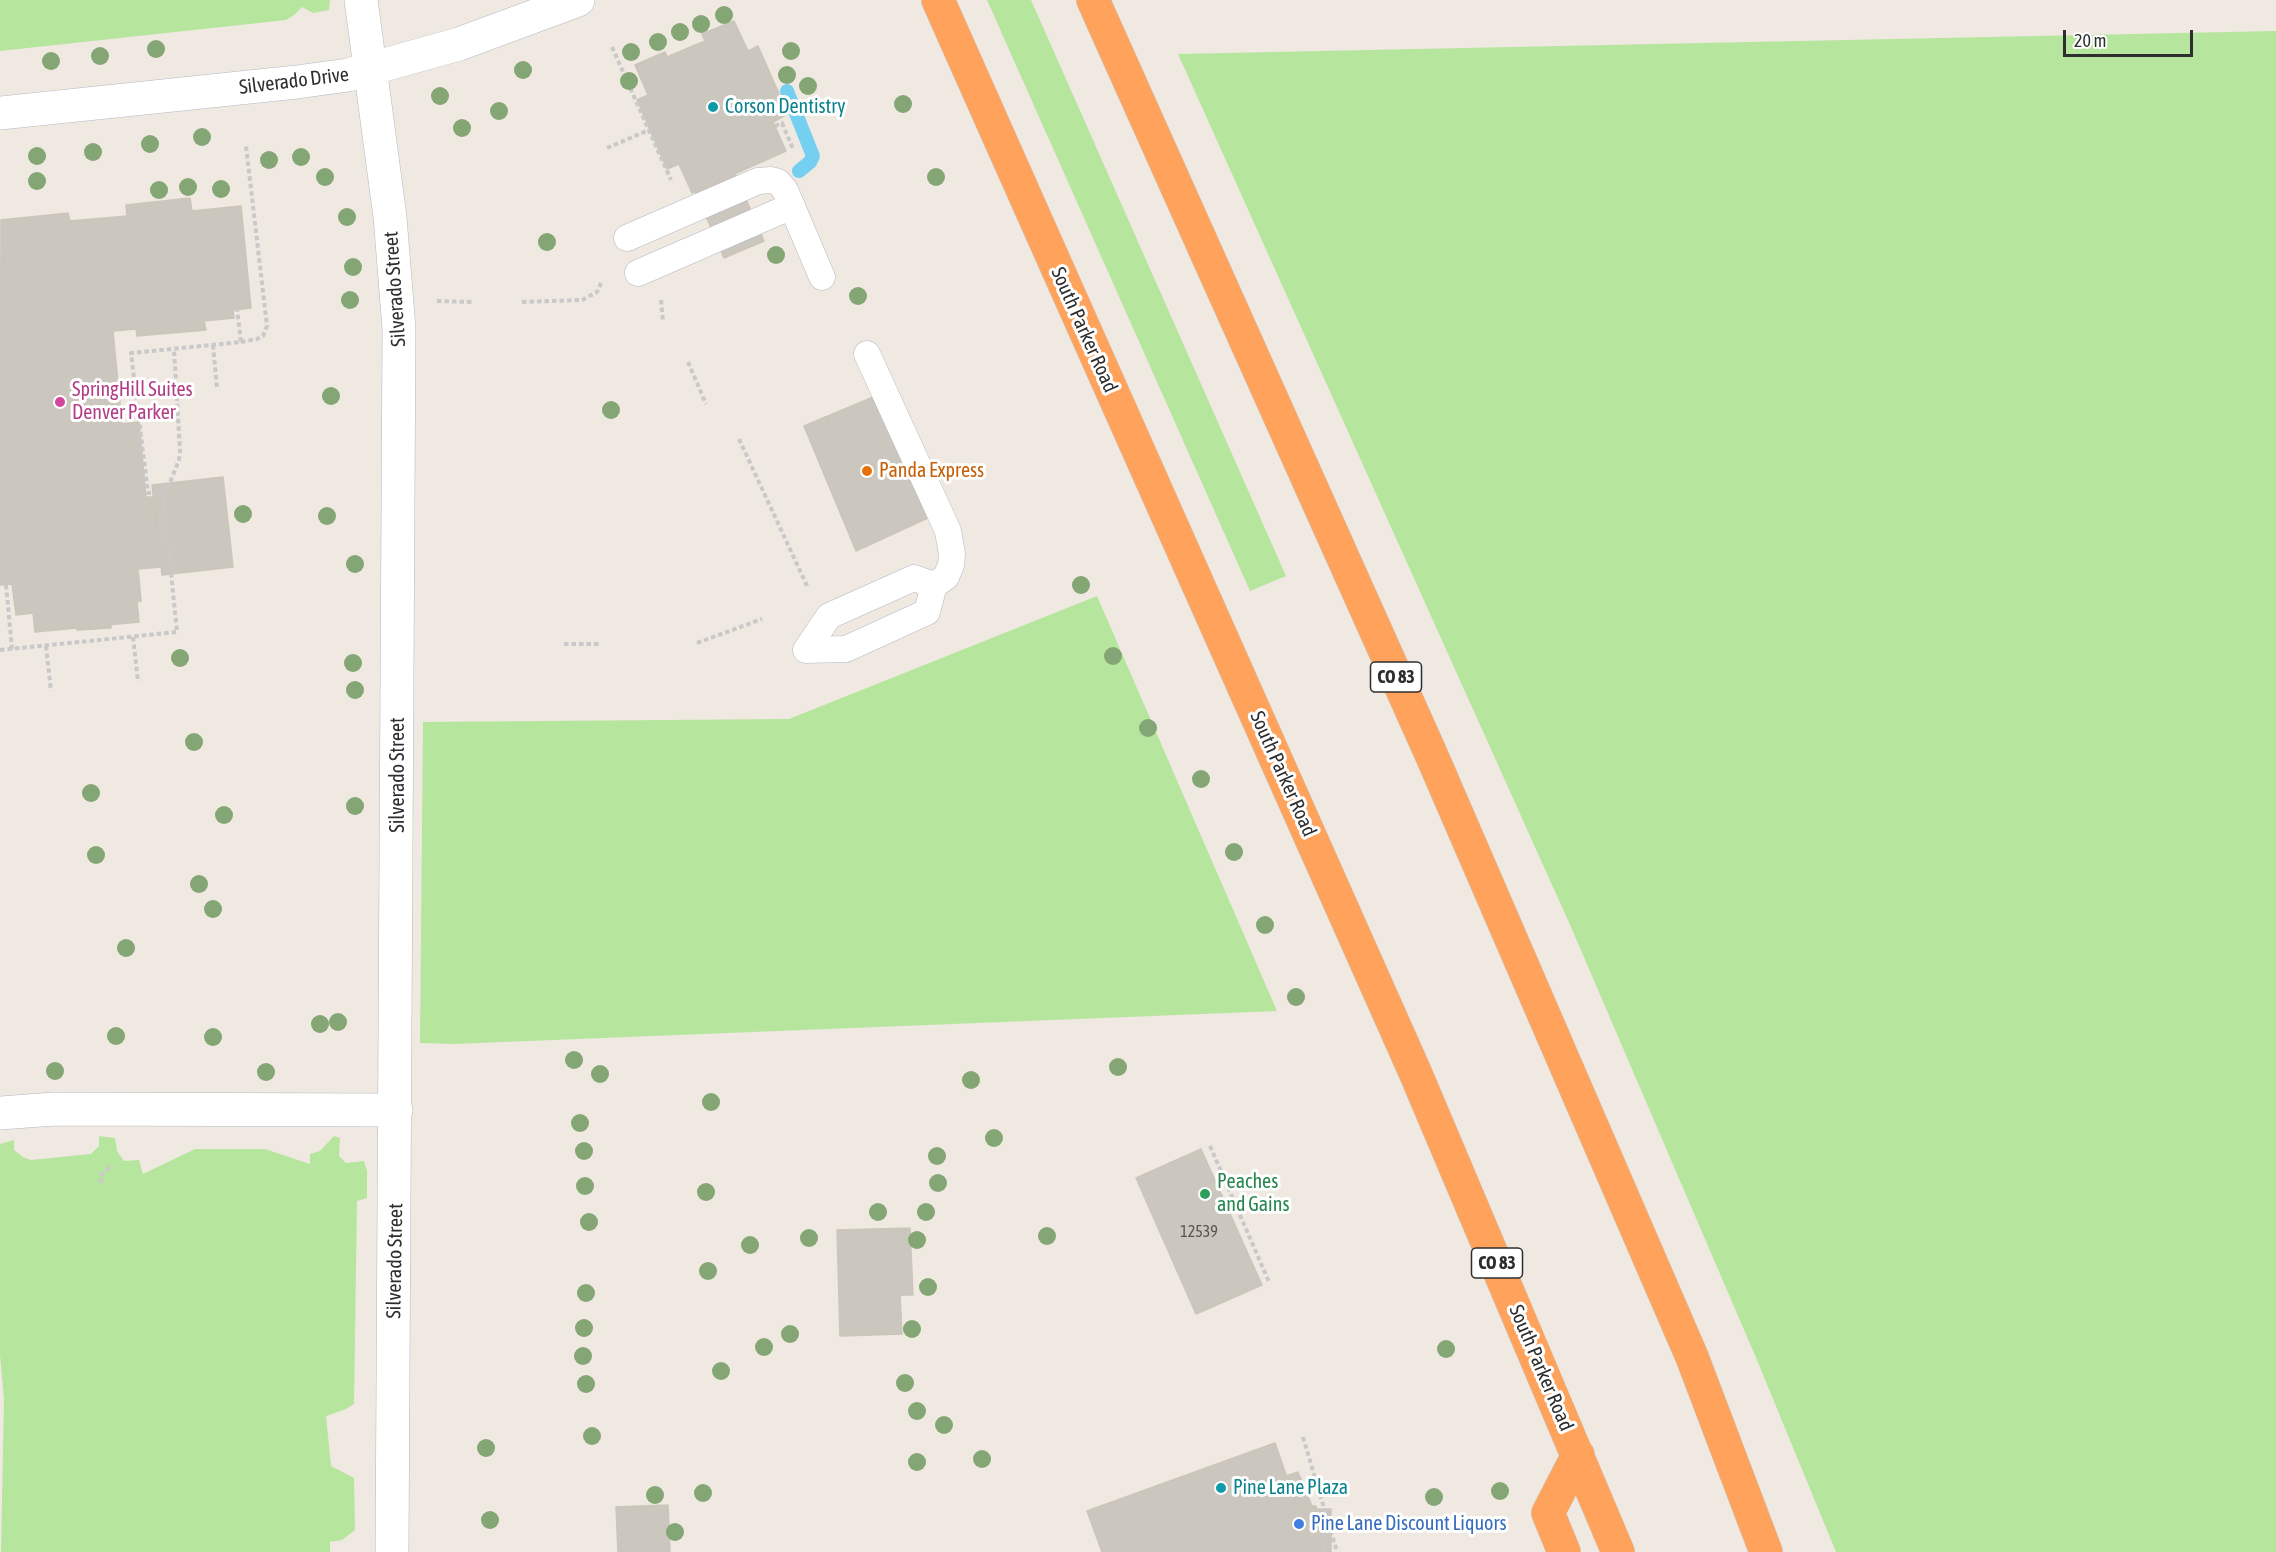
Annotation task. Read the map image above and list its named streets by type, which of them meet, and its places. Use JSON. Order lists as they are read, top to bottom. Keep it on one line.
{"streets":{"highway":["South Parker Road","CO 83"],"street":["Silverado Drive","Silverado Street"]},"crossings":[["Silverado Drive","Silverado Street"]],"places":["Corson Dentistry","SpringHill Suites Denver Parker","Panda Express","Peaches and Gains","Pine Lane Plaza","Pine Lane Discount Liquors"],"house_numbers":["12539"],"scale_bar":"20 m"}
